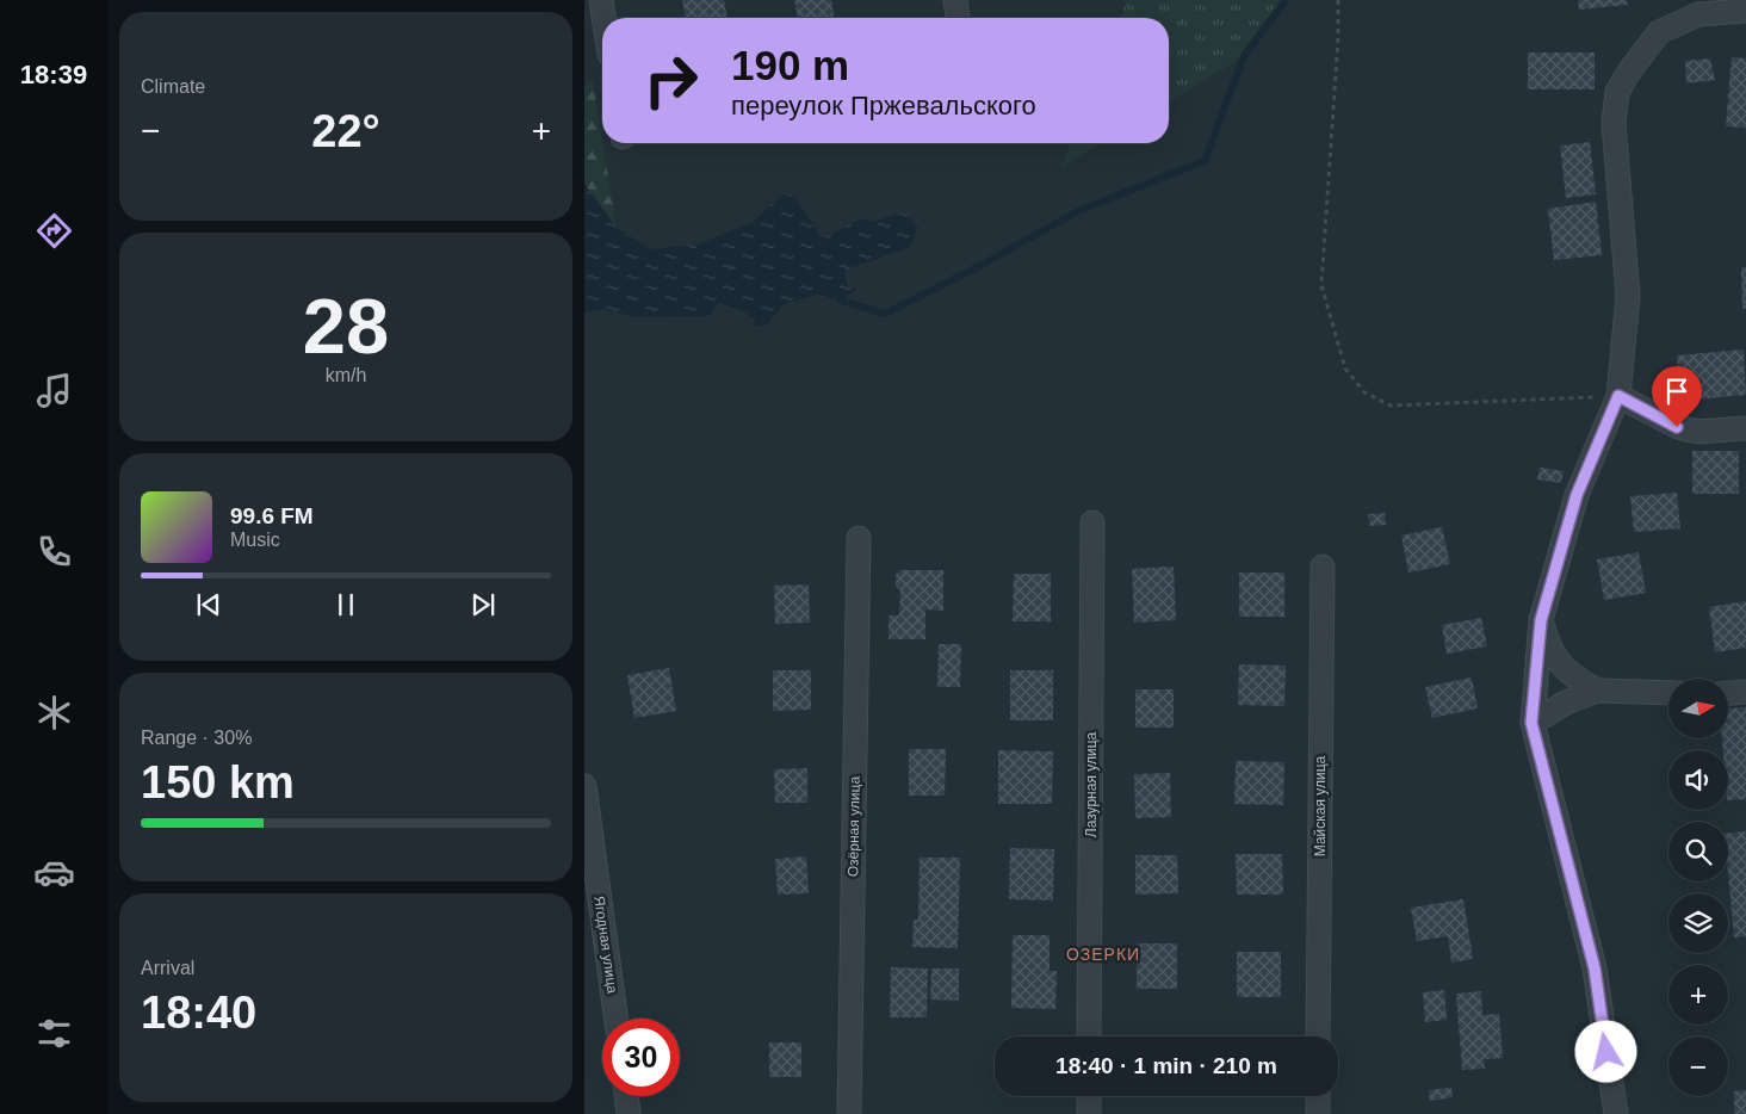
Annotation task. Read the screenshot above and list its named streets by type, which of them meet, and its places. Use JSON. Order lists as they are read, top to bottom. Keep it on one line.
{"streets":{"street":["Лазурная улица","Майская улица","Озёрная улица","Ягодная улица"]},"districts":["ОЗЕРКИ"],"north":"right","page":{"tabs":"18:39","tile":["Climate",["28","km/h"],["Range · 30%","150 km"],["Arrival","18:40"]],"turn":["190 m","переулок Пржевальского"],"heat":["−","22°","+"],"song":["99.6 FM","Music"],"map_buttons":["+","−"],"limit":"30","trip":"18:40 · 1 min · 210 m"}}
